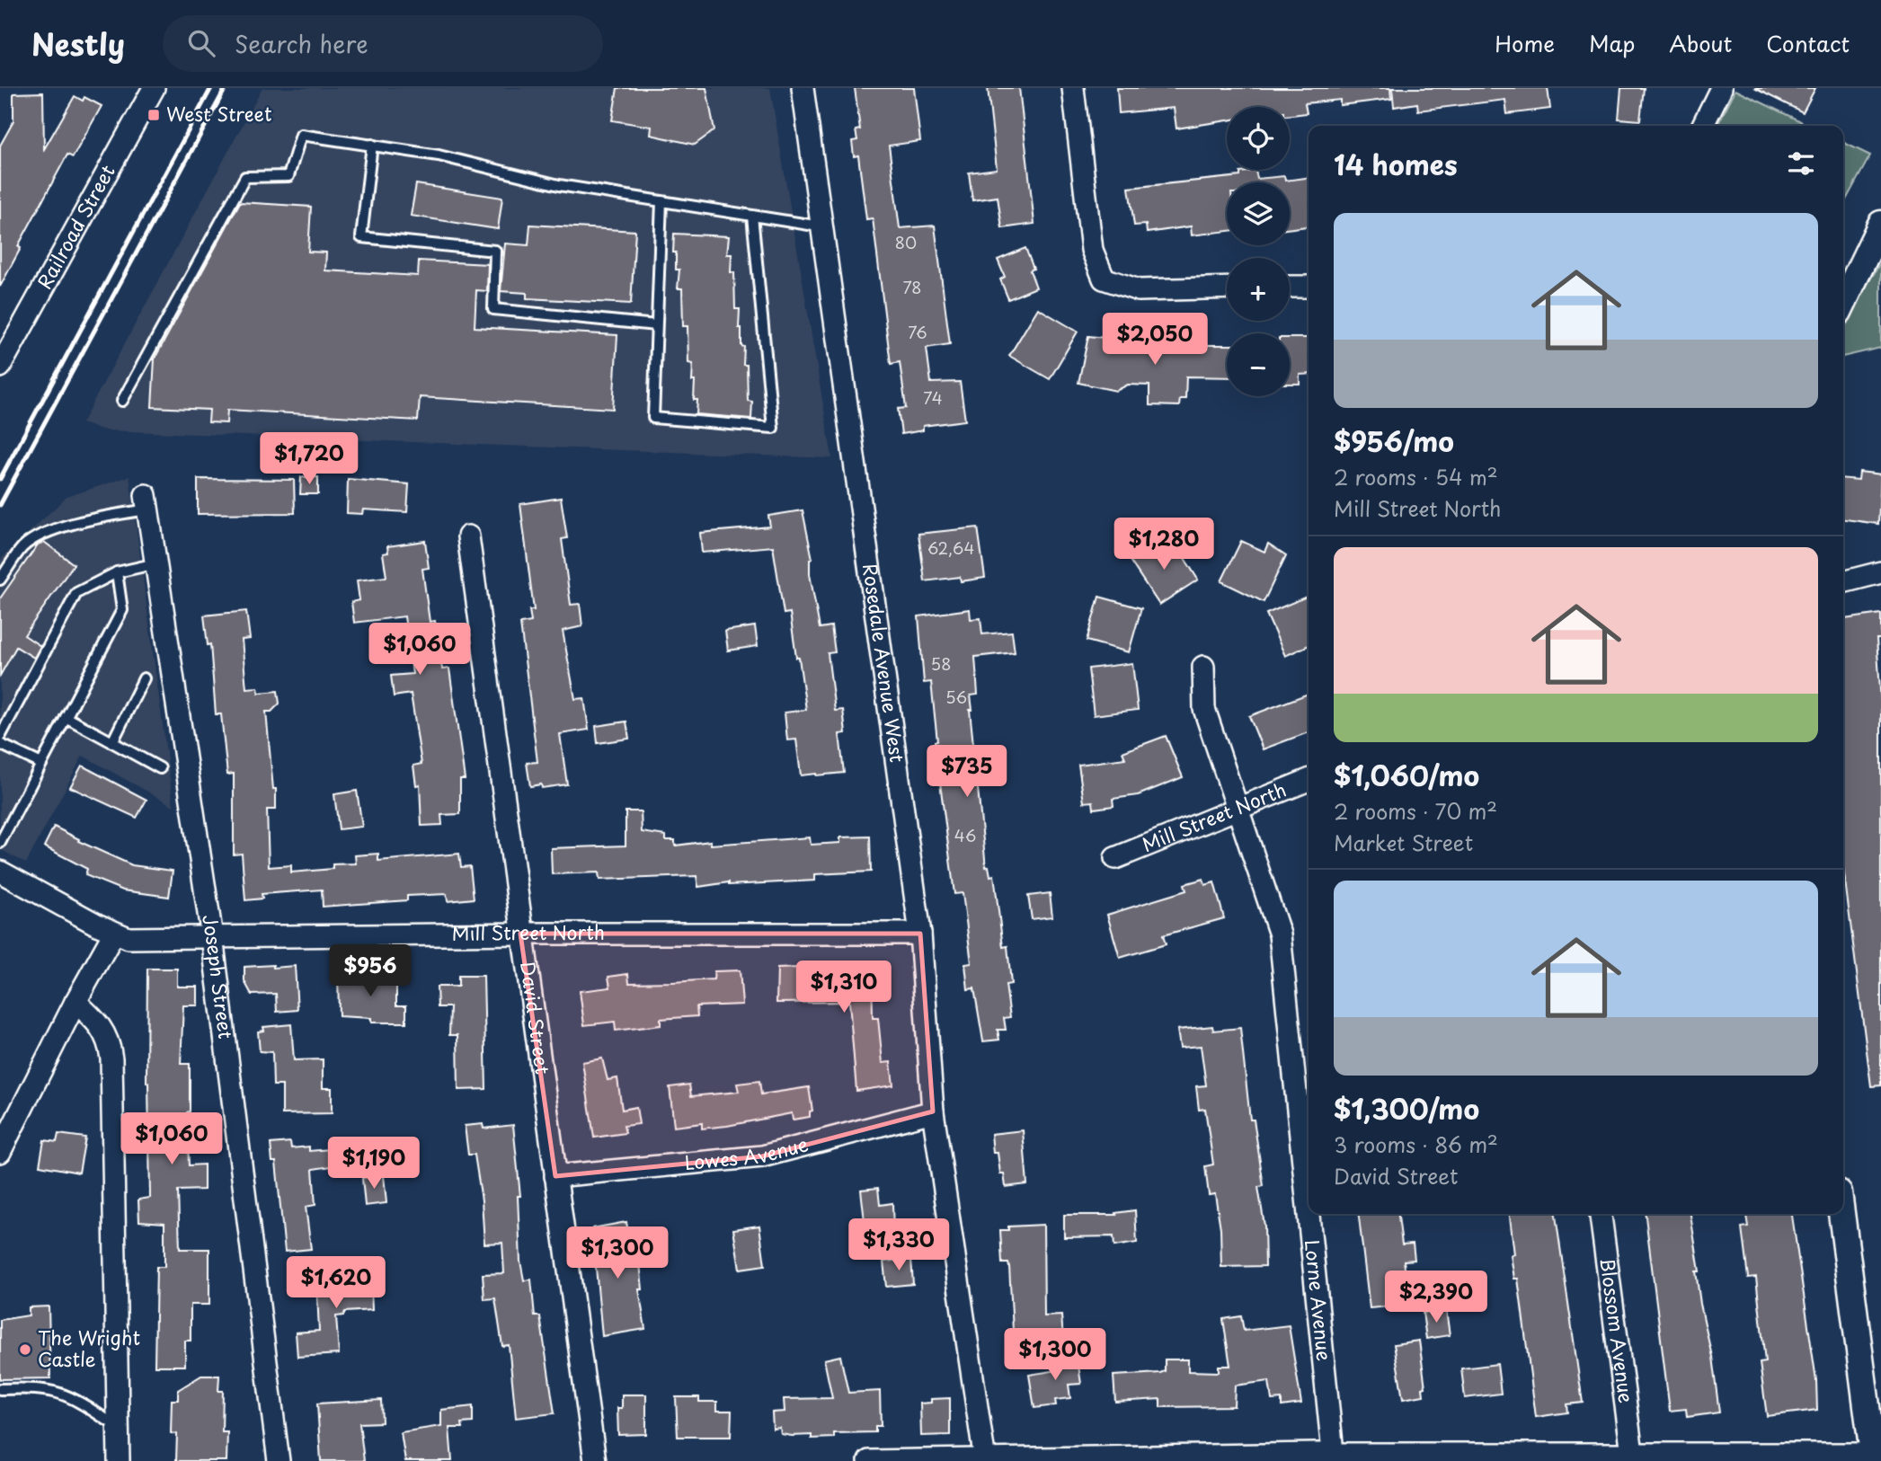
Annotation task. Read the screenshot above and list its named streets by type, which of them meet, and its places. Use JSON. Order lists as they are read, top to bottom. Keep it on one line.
{"streets":{"street":["Railroad Street","Rosedale Avenue West","Mill Street North","Joseph Street","David Street","Lowes Avenue","Lorne Avenue","Blossom Avenue"]},"crossings":[["Rosedale Avenue West","Mill Street North"],["Rosedale Avenue West","Lowes Avenue"],["Mill Street North","Joseph Street"],["Mill Street North","David Street"],["Mill Street North","Lorne Avenue"],["David Street","Lowes Avenue"]],"places":{"transit":["West Street"],"other":["The Wright Castle"]},"house_numbers":["80","78","76","74","62,64","58","56","46"],"page":{"header":"Nestly","search":"Search here","nav":["Home","Map","About","Contact"],"map_buttons":["+","−"],"heading":"14 homes","list":[{"name":"$956/mo","note":"2 rooms · 54 m² · Mill Street North"},{"name":"$1,060/mo","note":"2 rooms · 70 m² · Market Street"},{"name":"$1,300/mo","note":"3 rooms · 86 m² · David Street"}],"price":["$2,050","$1,720","$1,280","$1,060","$735","$956","$1,310","$1,060","$1,190","$1,330","$1,300","$1,620","$2,390","$1,300"]}}
